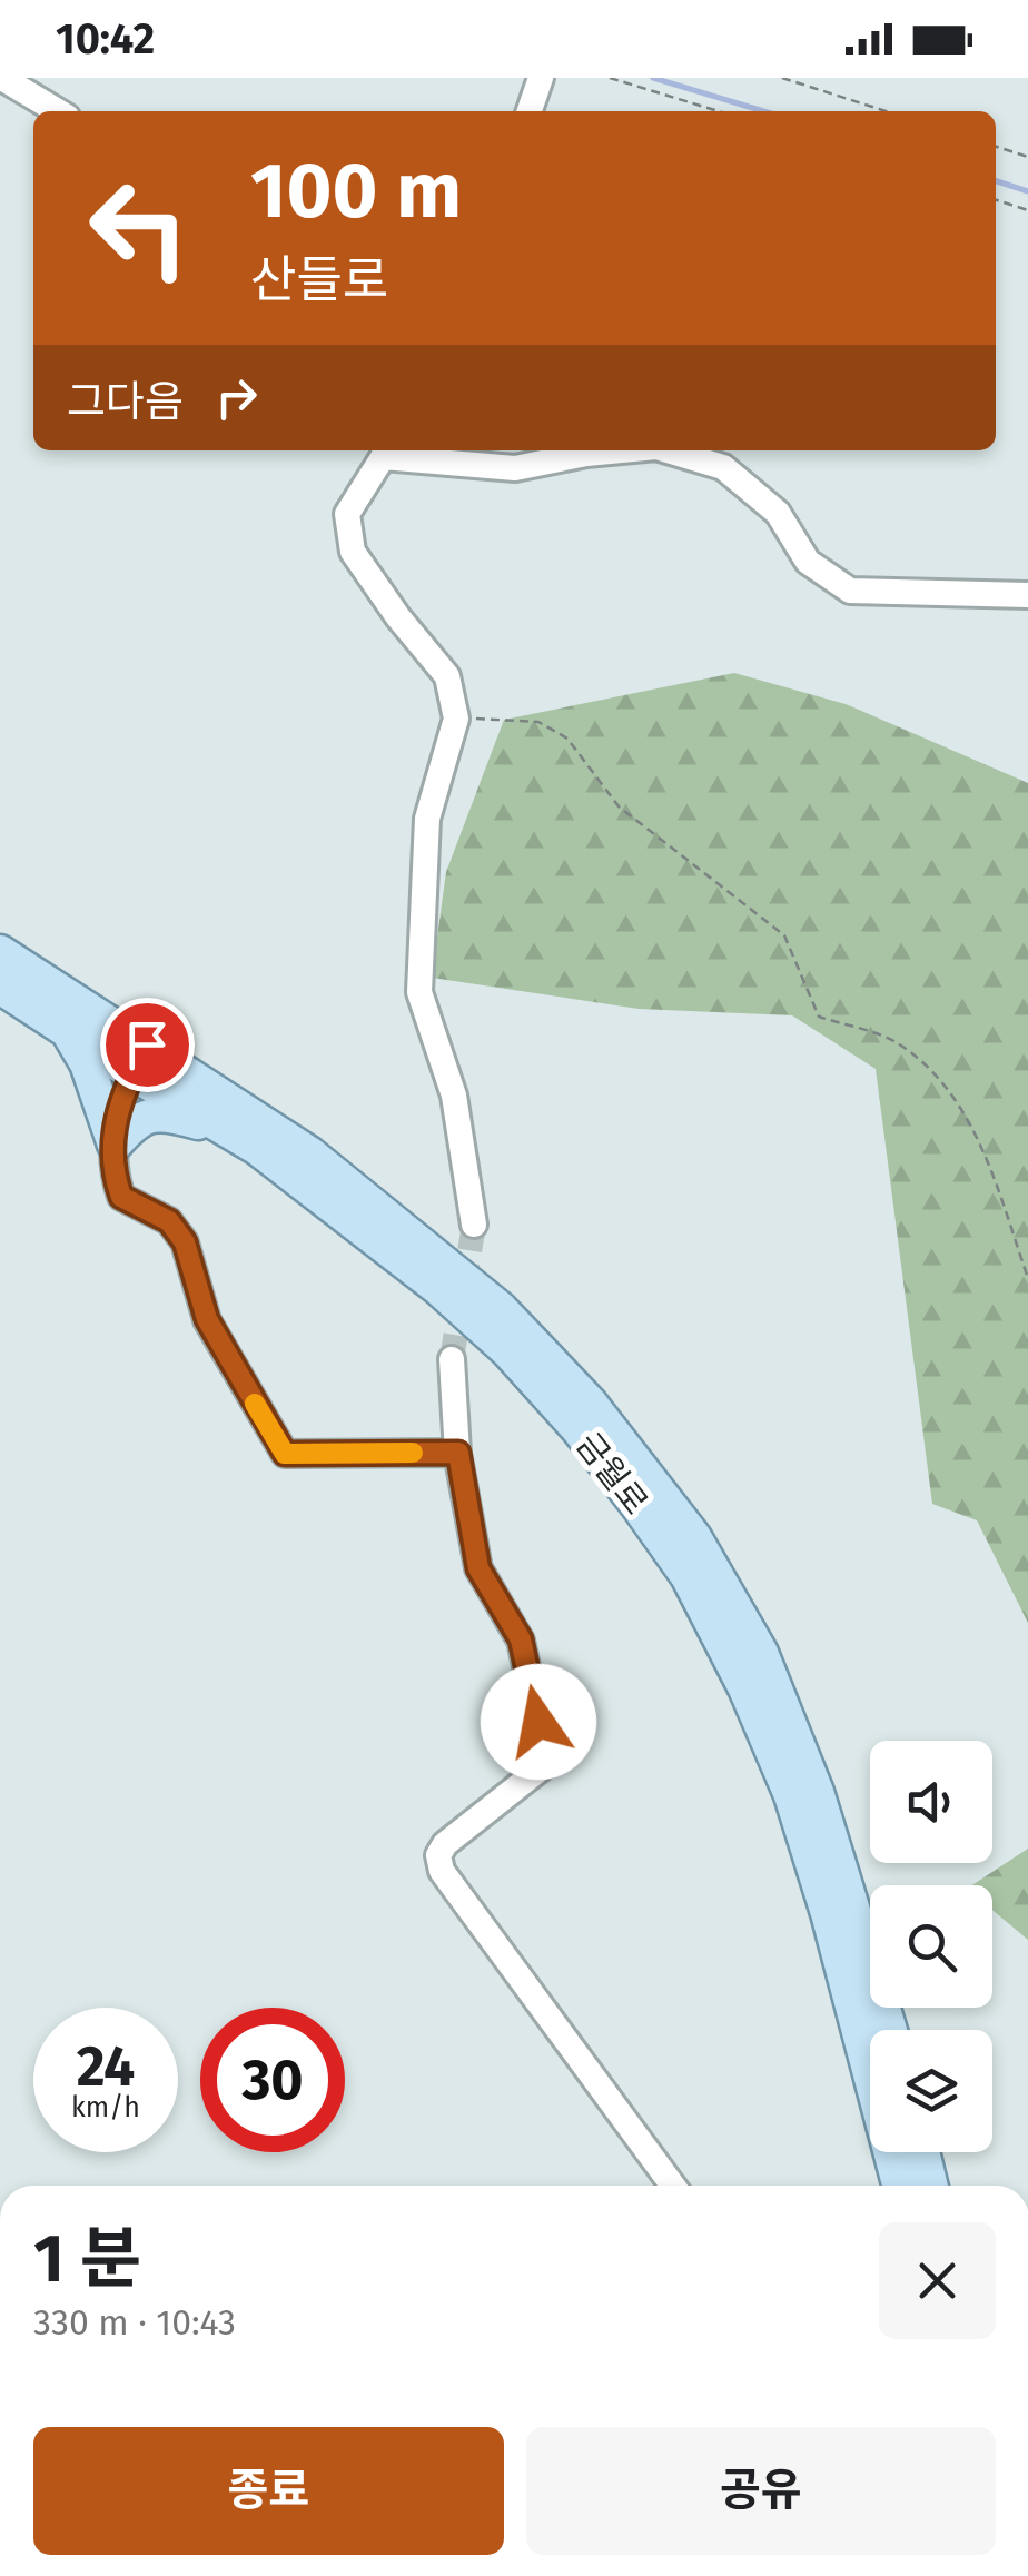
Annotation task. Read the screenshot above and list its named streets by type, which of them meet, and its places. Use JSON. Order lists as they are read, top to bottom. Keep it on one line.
{"streets":{"main road":["금월로"]},"page":{"status":"10:42","turn":["100 m","산들로"],"then":"그다음","speed":"24 km/h","limit":"30","heading":["1 분","330 m · 10:43"],"buttons":["종료","공유"]}}
